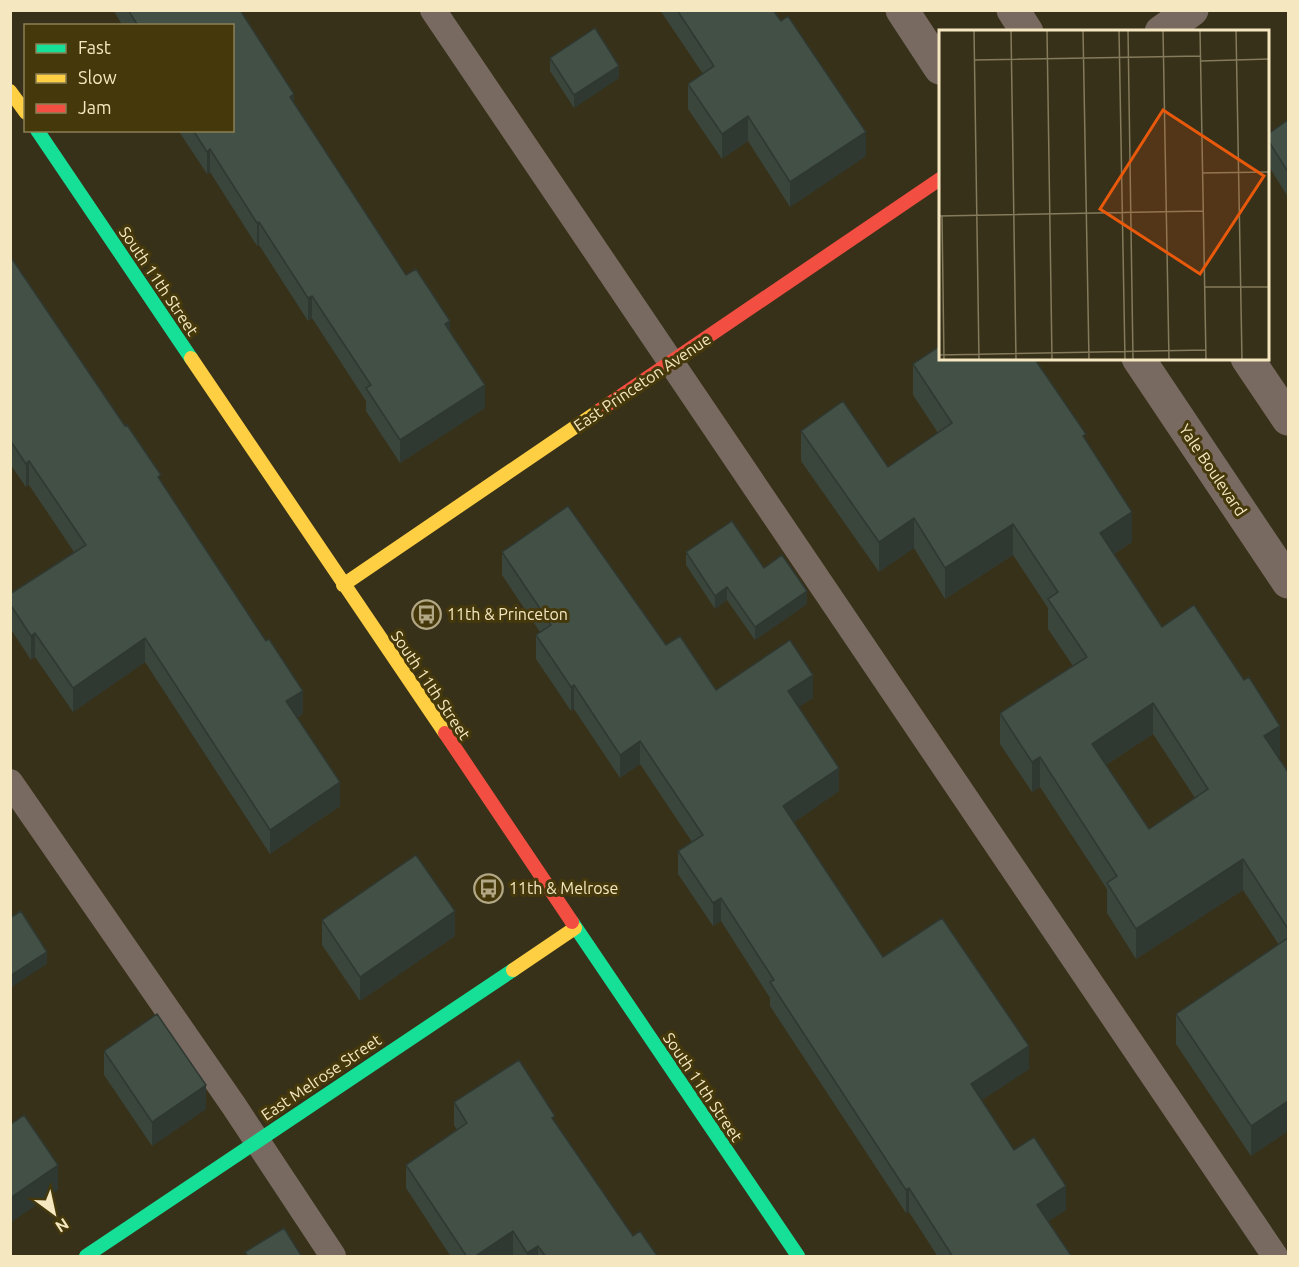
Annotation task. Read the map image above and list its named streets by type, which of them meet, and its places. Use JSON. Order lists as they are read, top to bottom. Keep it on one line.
{"streets":{"street":["South 11th Street","East Princeton Avenue","Yale Boulevard","East Melrose Street"]},"crossings":[["South 11th Street","East Princeton Avenue"],["South 11th Street","East Melrose Street"]],"places":{"bus stop":["11th & Princeton","11th & Melrose"]},"legend":["Fast","Slow","Jam"],"north":"bottom right"}
